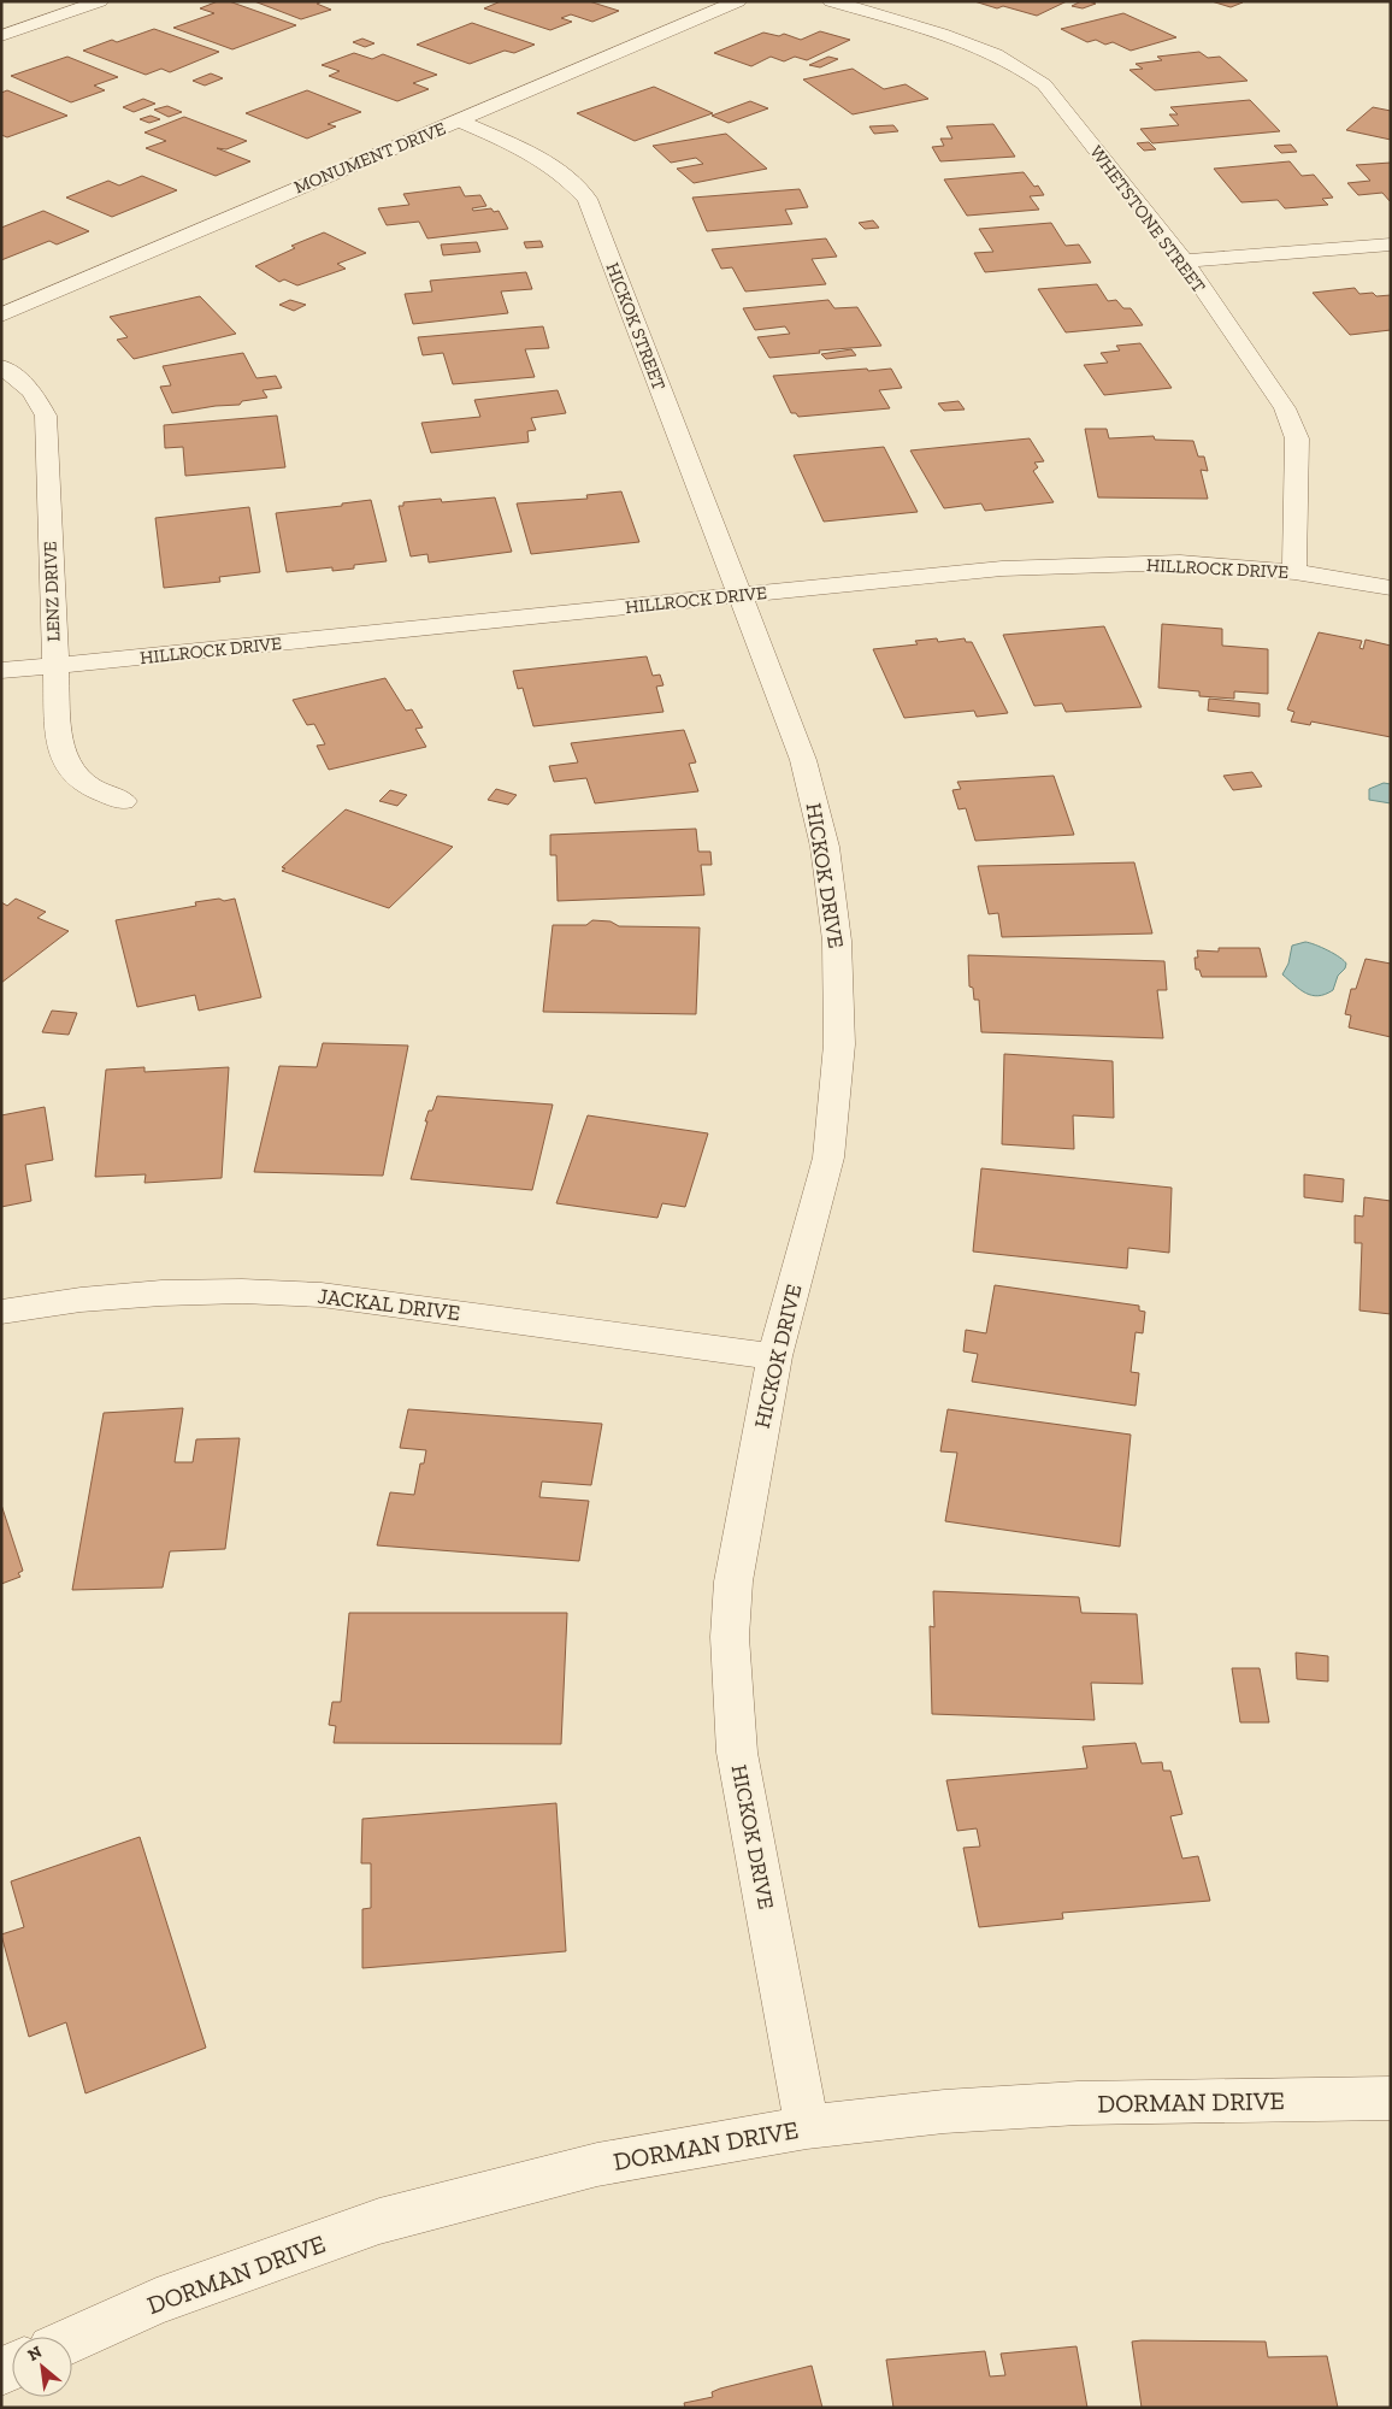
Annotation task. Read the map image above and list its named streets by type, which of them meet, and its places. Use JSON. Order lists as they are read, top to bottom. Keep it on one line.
{"streets":{"street":["MONUMENT DRIVE","WHETSTONE STREET","HICKOK STREET","HILLROCK DRIVE","LENZ DRIVE","HICKOK DRIVE","JACKAL DRIVE","DORMAN DRIVE"]},"crossings":[["MONUMENT DRIVE","HICKOK STREET"],["WHETSTONE STREET","HILLROCK DRIVE"],["HICKOK STREET","HILLROCK DRIVE"],["HICKOK STREET","HICKOK DRIVE"],["HILLROCK DRIVE","LENZ DRIVE"],["HILLROCK DRIVE","HICKOK DRIVE"],["HICKOK DRIVE","JACKAL DRIVE"],["HICKOK DRIVE","DORMAN DRIVE"]],"north":"top left"}
